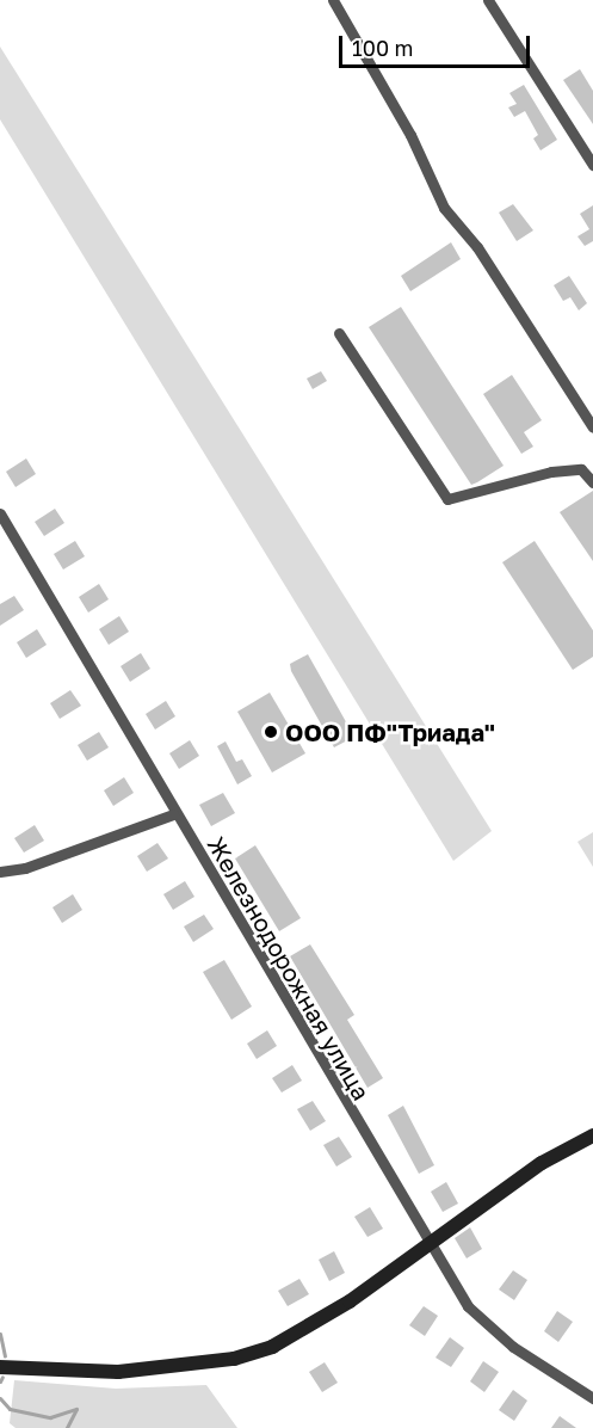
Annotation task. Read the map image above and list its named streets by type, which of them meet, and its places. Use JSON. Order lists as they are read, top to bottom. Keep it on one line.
{"streets":{"street":["Железнодорожная улица"]},"places":["ООО ПФ\"Триада\""],"scale_bar":"100 m"}
